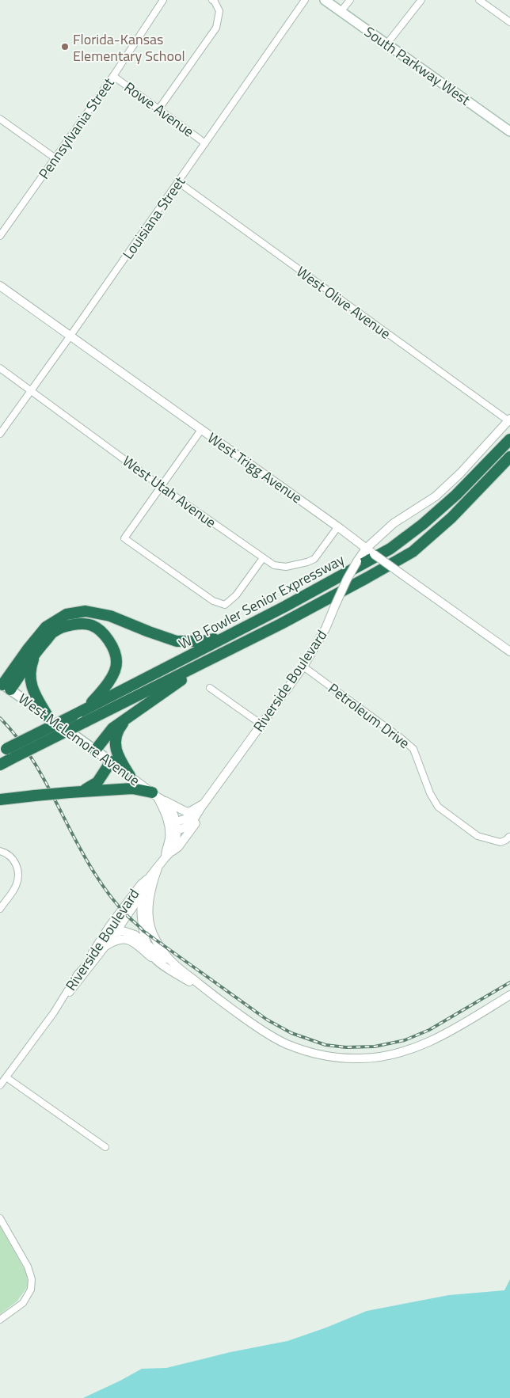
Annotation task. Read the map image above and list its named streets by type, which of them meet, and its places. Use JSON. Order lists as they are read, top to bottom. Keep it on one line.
{"streets":{"highway":["W B Fowler Senior Expressway"],"main road":["South Parkway West","West McLemore Avenue"],"street":["Rowe Avenue","Pennsylvania Street","Louisiana Street","West Olive Avenue","West Trigg Avenue","West Utah Avenue","Riverside Boulevard","Petroleum Drive"]},"crossings":[["Rowe Avenue","Pennsylvania Street"],["Rowe Avenue","Louisiana Street"],["Louisiana Street","West Olive Avenue"],["Louisiana Street","West Trigg Avenue"],["Louisiana Street","West Utah Avenue"],["West Olive Avenue","Riverside Boulevard"],["West Trigg Avenue","West Utah Avenue"],["West Trigg Avenue","Riverside Boulevard"],["Riverside Boulevard","Petroleum Drive"],["Riverside Boulevard","West McLemore Avenue"]],"places":["Florida-Kansas Elementary School"]}
